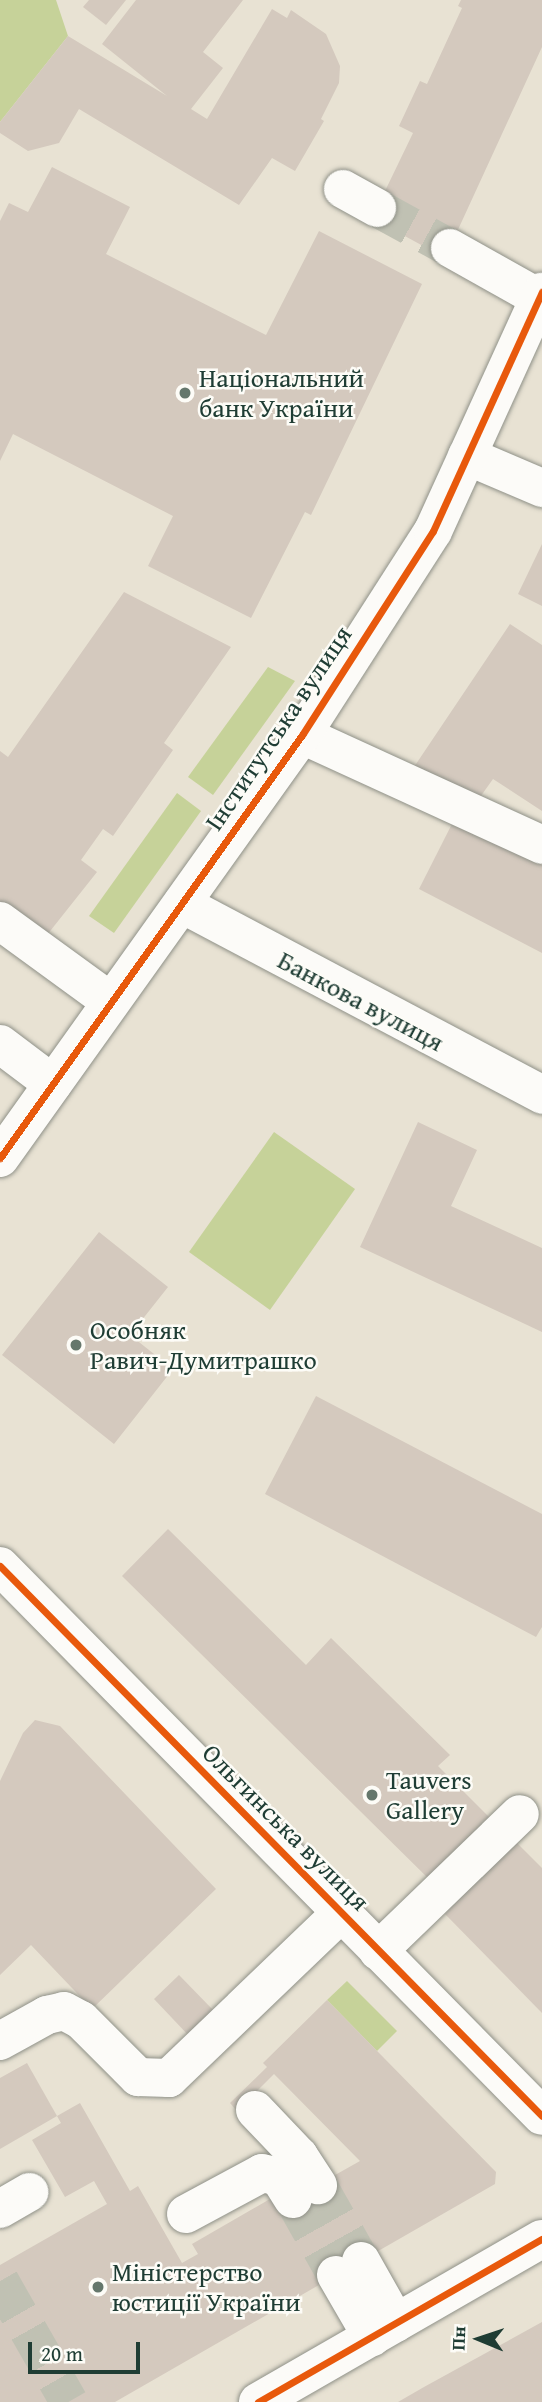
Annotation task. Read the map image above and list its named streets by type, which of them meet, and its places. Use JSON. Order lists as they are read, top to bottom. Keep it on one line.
{"streets":{"street":["Інститутська вулиця","Банкова вулиця","Ольгинська вулиця"]},"crossings":[["Інститутська вулиця","Банкова вулиця"]],"places":["Національний банк України","Особняк Равич-Думитрашко","Tauvers Gallery","Міністерство юстиції України"],"scale_bar":"20 m","north":"left"}
